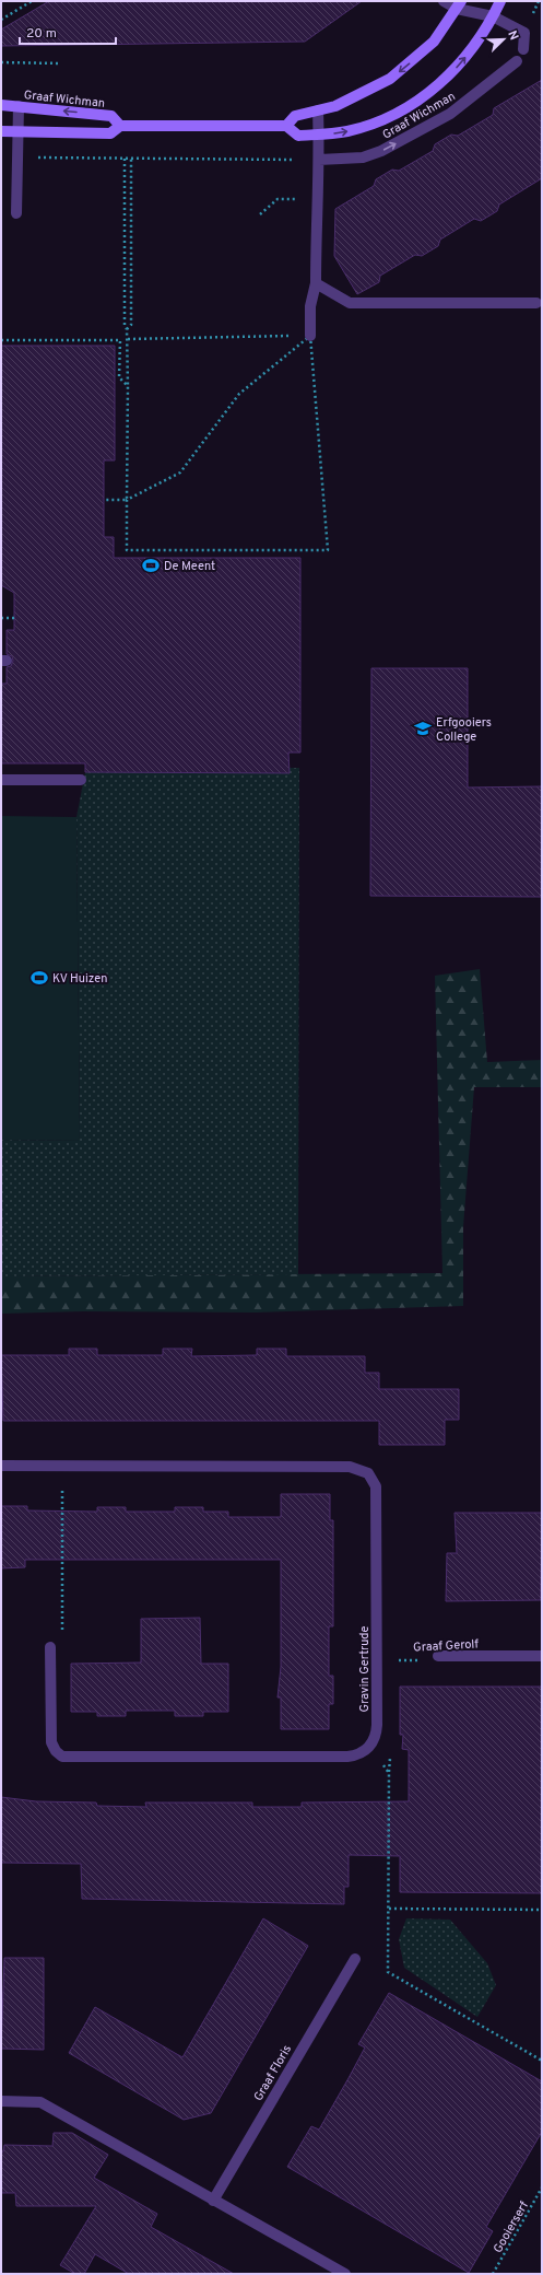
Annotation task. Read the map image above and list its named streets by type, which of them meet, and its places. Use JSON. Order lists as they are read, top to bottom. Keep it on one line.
{"streets":{"main road":["Graaf Wichman"],"street":["Graaf Gerolf","Gravin Gertrude","Graaf Floris"],"path":["Gooierserf"]},"crossings":[["Graaf Gerolf","Gravin Gertrude"]],"places":{"sports":["De Meent","KV Huizen"],"school or university":["Erfgooiers College"]},"scale_bar":"20 m","north":"top right"}
